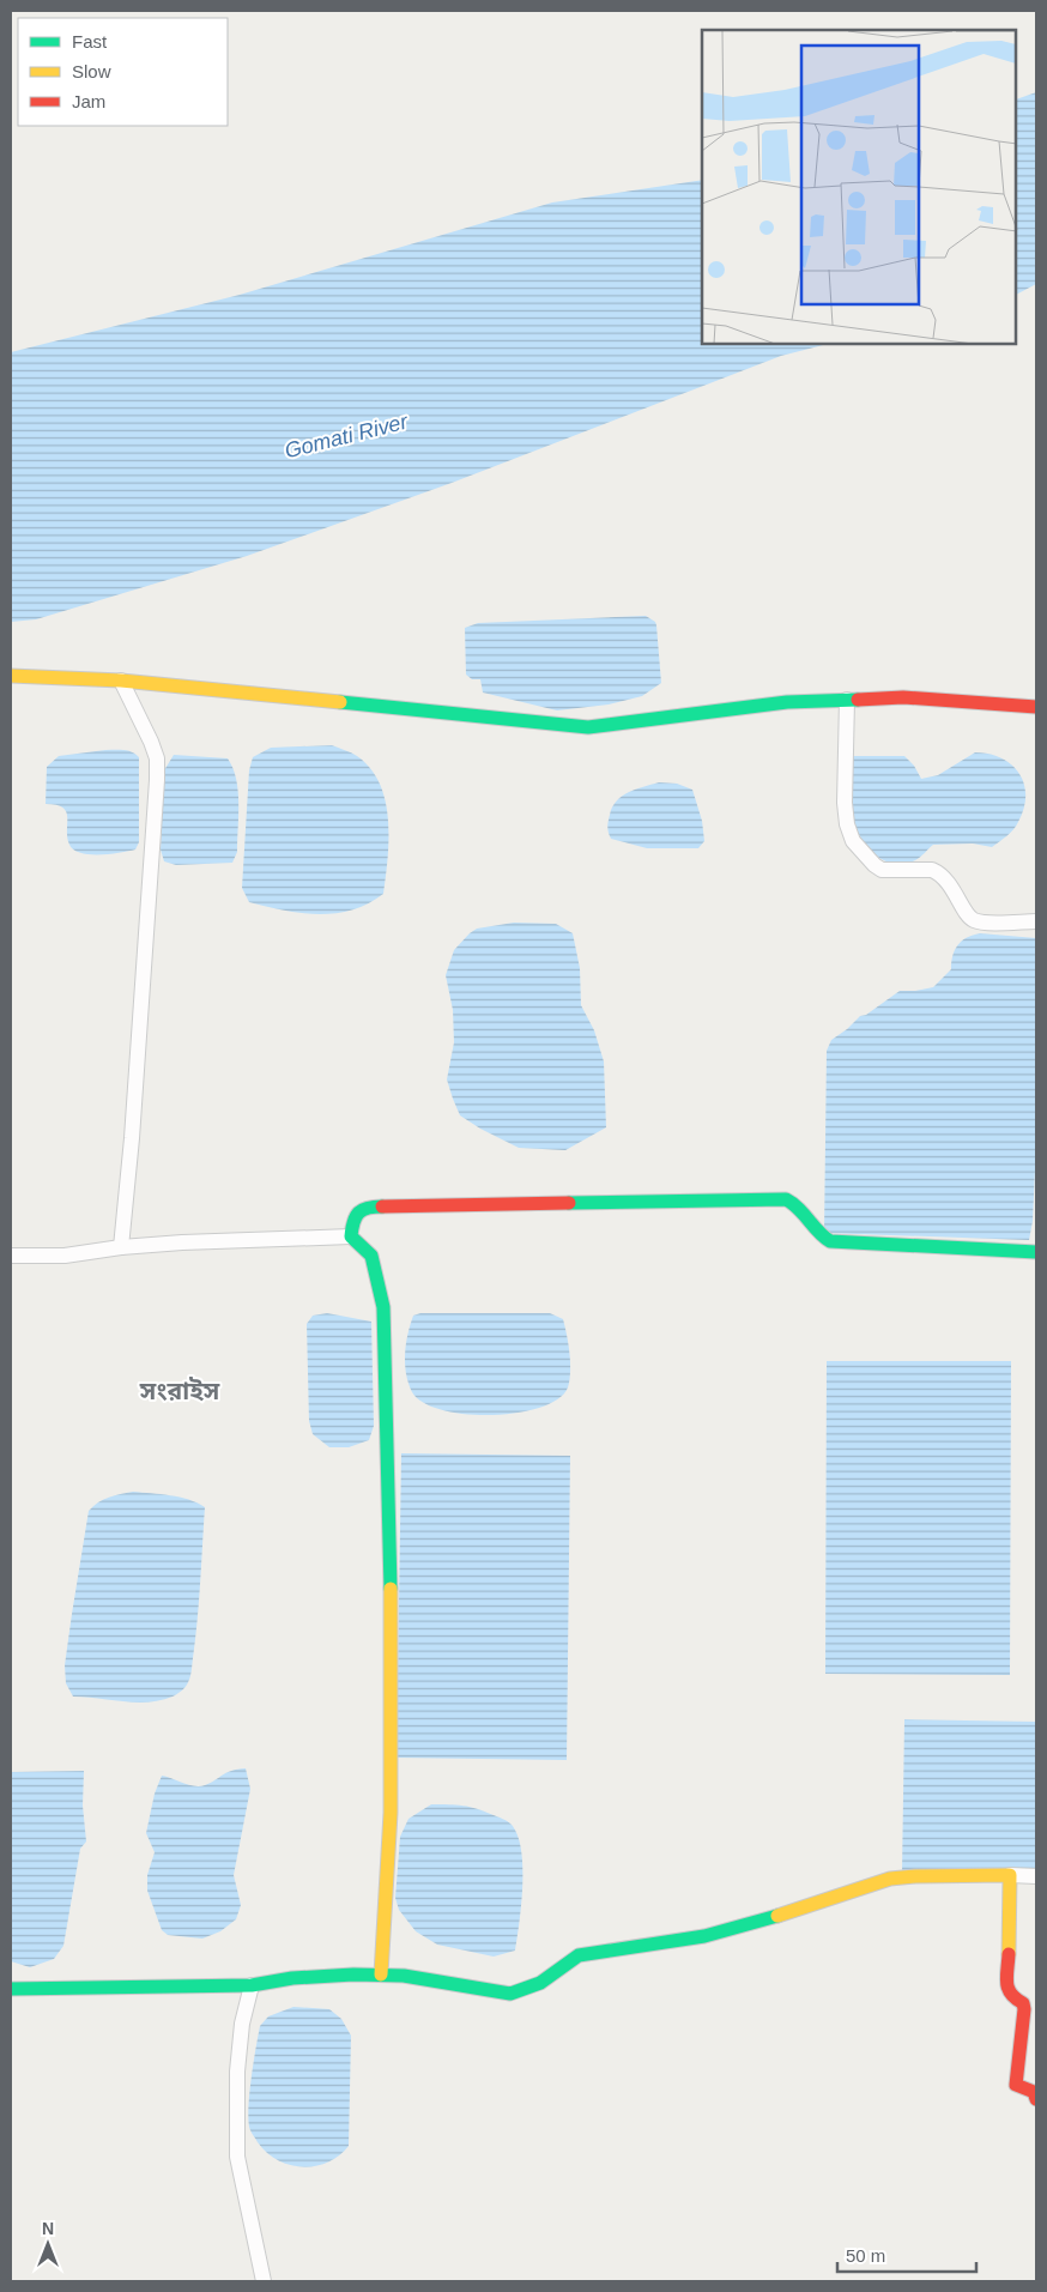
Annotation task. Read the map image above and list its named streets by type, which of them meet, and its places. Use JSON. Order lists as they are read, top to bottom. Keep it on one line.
{"districts":["সংরাইস"],"water":["Gomati River"],"legend":["Fast","Slow","Jam"],"scale_bar":"50 m","north":"top"}
